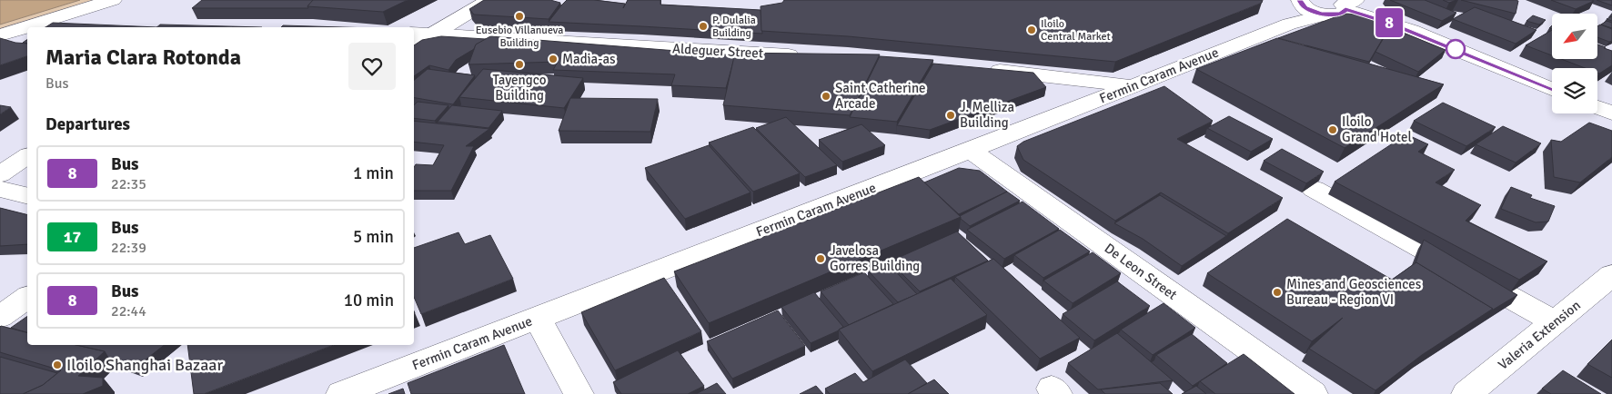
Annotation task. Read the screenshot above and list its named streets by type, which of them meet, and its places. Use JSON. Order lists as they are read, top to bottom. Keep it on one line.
{"streets":{"street":["Aldeguer Street","Fermin Caram Avenue","De Leon Street","Valeria Extension"]},"crossings":[["Fermin Caram Avenue","De Leon Street"]],"places":["Eusebio Villanueva Building","P. Dulalia Building","Iloilo Central Market","Madia-as","Tayengco Building","Saint Catherine Arcade","J. Melliza Building","Iloilo Grand Hotel","Javelosa Gorres Building","Mines and Geosciences Bureau - Region VI","Iloilo Shanghai Bazaar"],"lines":["bus line 8"],"north":"bottom left","page":{"on_map":"8","heading":[["Maria Clara Rotonda","Bus"],"Departures"],"list":[{"mark":"8","name":"Bus","note":"22:35","value":"1 min"},{"mark":"17","name":"Bus","note":"22:39","value":"5 min"},{"mark":"8","name":"Bus","note":"22:44","value":"10 min"}]}}
